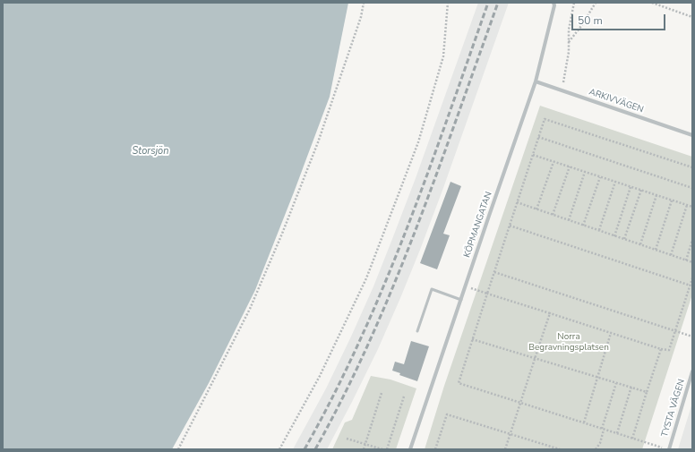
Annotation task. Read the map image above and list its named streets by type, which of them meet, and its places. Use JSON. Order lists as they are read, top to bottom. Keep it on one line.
{"streets":{"street":["ARKIVVÄGEN","KÖPMANGATAN","TYSTA VÄGEN"]},"crossings":[["ARKIVVÄGEN","KÖPMANGATAN"]],"water":["Storsjön"],"parks":["Norra Begravningsplatsen"],"scale_bar":"50 m"}
